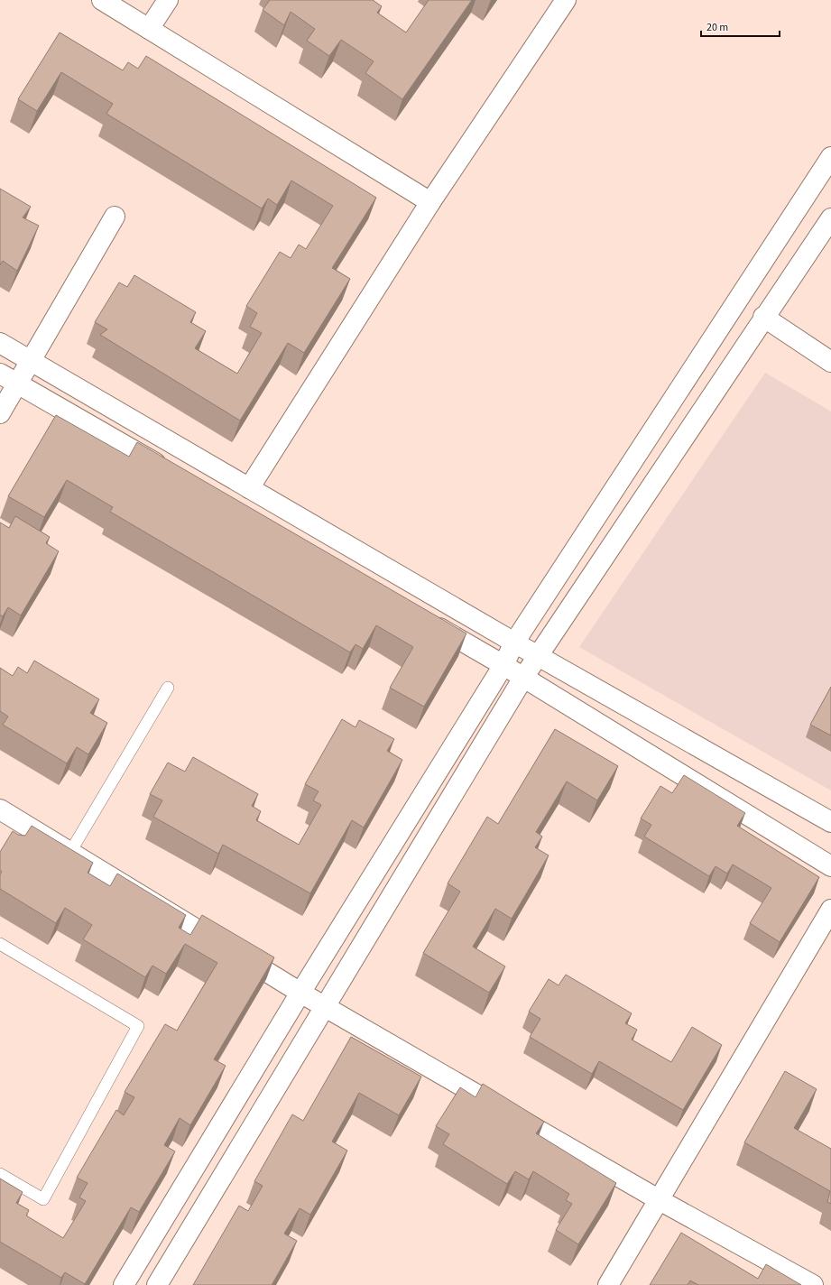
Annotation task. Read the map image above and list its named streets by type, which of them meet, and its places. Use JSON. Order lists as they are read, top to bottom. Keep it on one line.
{"scale_bar":"20 m"}
